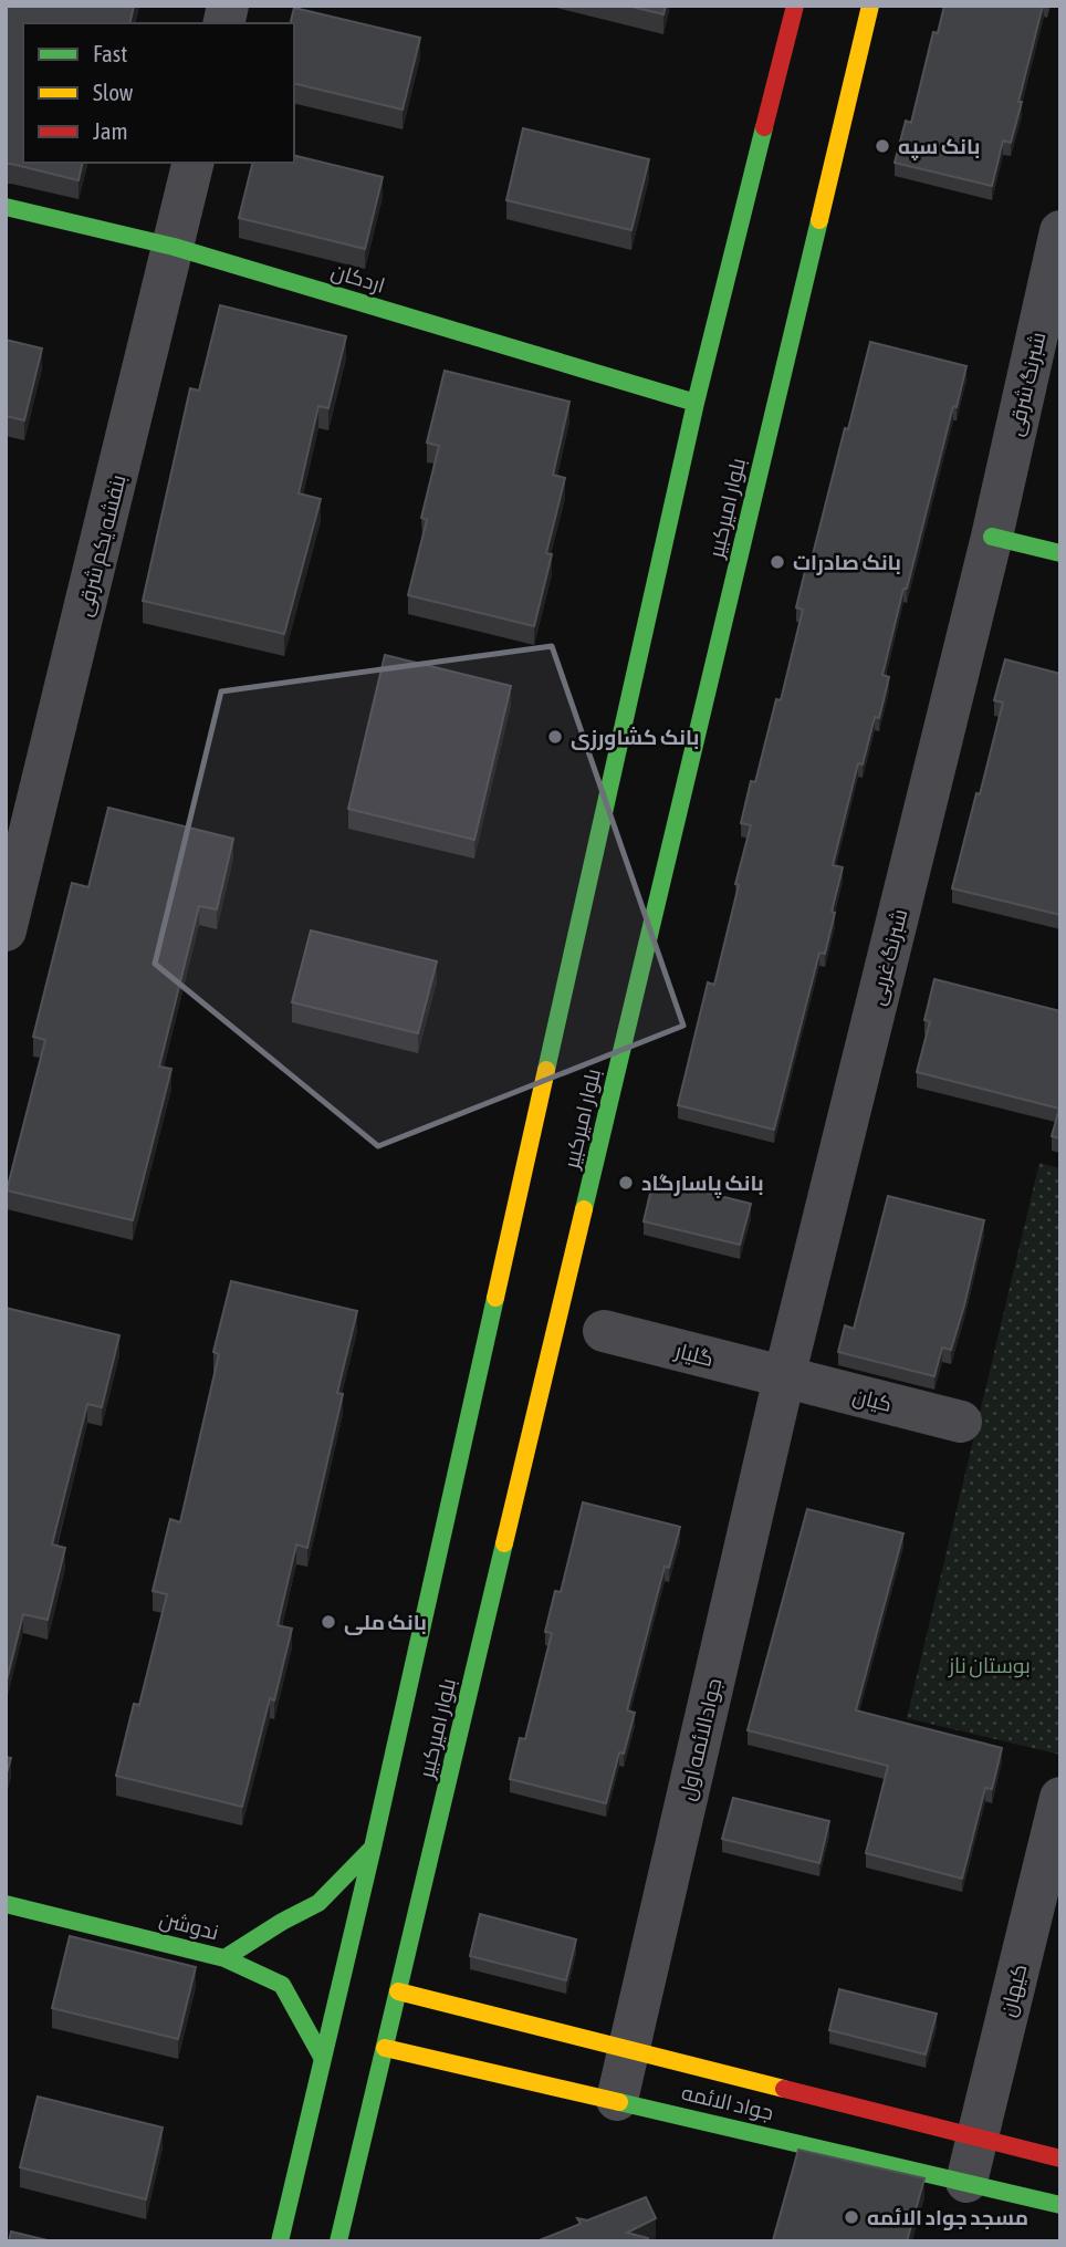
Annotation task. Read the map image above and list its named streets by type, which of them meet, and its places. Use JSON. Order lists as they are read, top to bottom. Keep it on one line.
{"streets":{"main road":["اردکان","بلوار امیرکبیر","ندوشن","جواد الائمه"],"street":["شبرنگ شرقی","بنفشه یکم شرقی","شبرنگ غربی","گلیار","کیان","جوادالائمه اول","کیهان"]},"crossings":[["اردکان","بلوار امیرکبیر"],["اردکان","بنفشه یکم شرقی"],["شبرنگ شرقی","شبرنگ غربی"],["بلوار امیرکبیر","ندوشن"],["بلوار امیرکبیر","جواد الائمه"],["شبرنگ غربی","گلیار"],["شبرنگ غربی","کیان"],["شبرنگ غربی","جوادالائمه اول"],["گلیار","کیان"],["گلیار","جوادالائمه اول"],["کیان","جوادالائمه اول"],["جوادالائمه اول","جواد الائمه"],["کیهان","جواد الائمه"]],"parks":["بوستان ناز"],"places":["بانک سپه","بانک صادرات","بانک کشاورزی","بانک پاسارگاد","بانک ملی","مسجد جواد الائمه"],"legend":["Fast","Slow","Jam"]}
